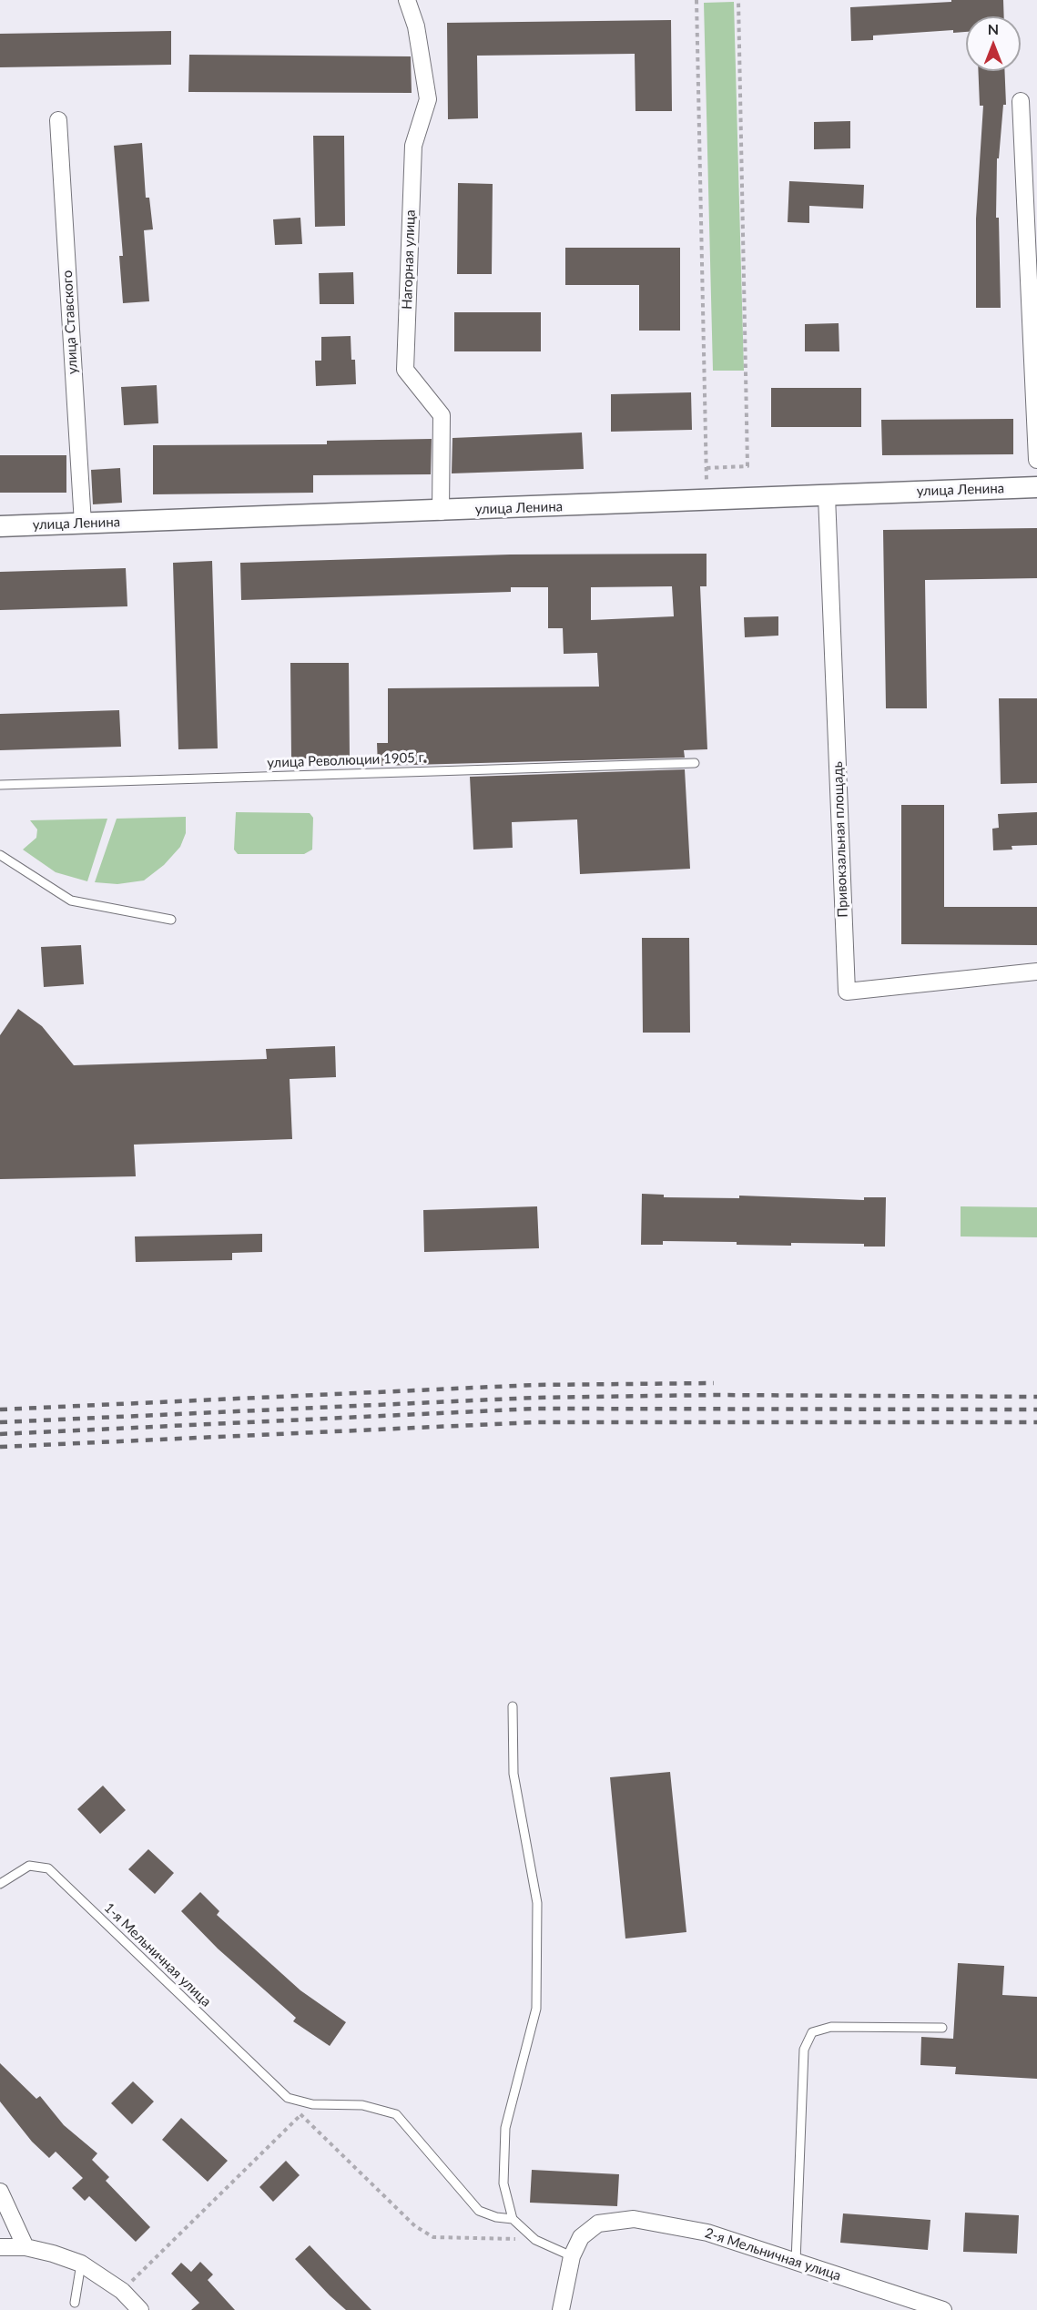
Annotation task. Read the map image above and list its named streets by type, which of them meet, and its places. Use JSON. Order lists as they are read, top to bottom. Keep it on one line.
{"streets":{"street":["Нагорная улица","улица Ставского","улица Ленина","Привокзальная площадь","2-я Мельничная улица"],"lane":["улица Революции 1905 г.","1-я Мельничная улица"]},"crossings":[["Нагорная улица","улица Ленина"],["улица Ставского","улица Ленина"],["улица Ленина","Привокзальная площадь"]],"north":"top"}
